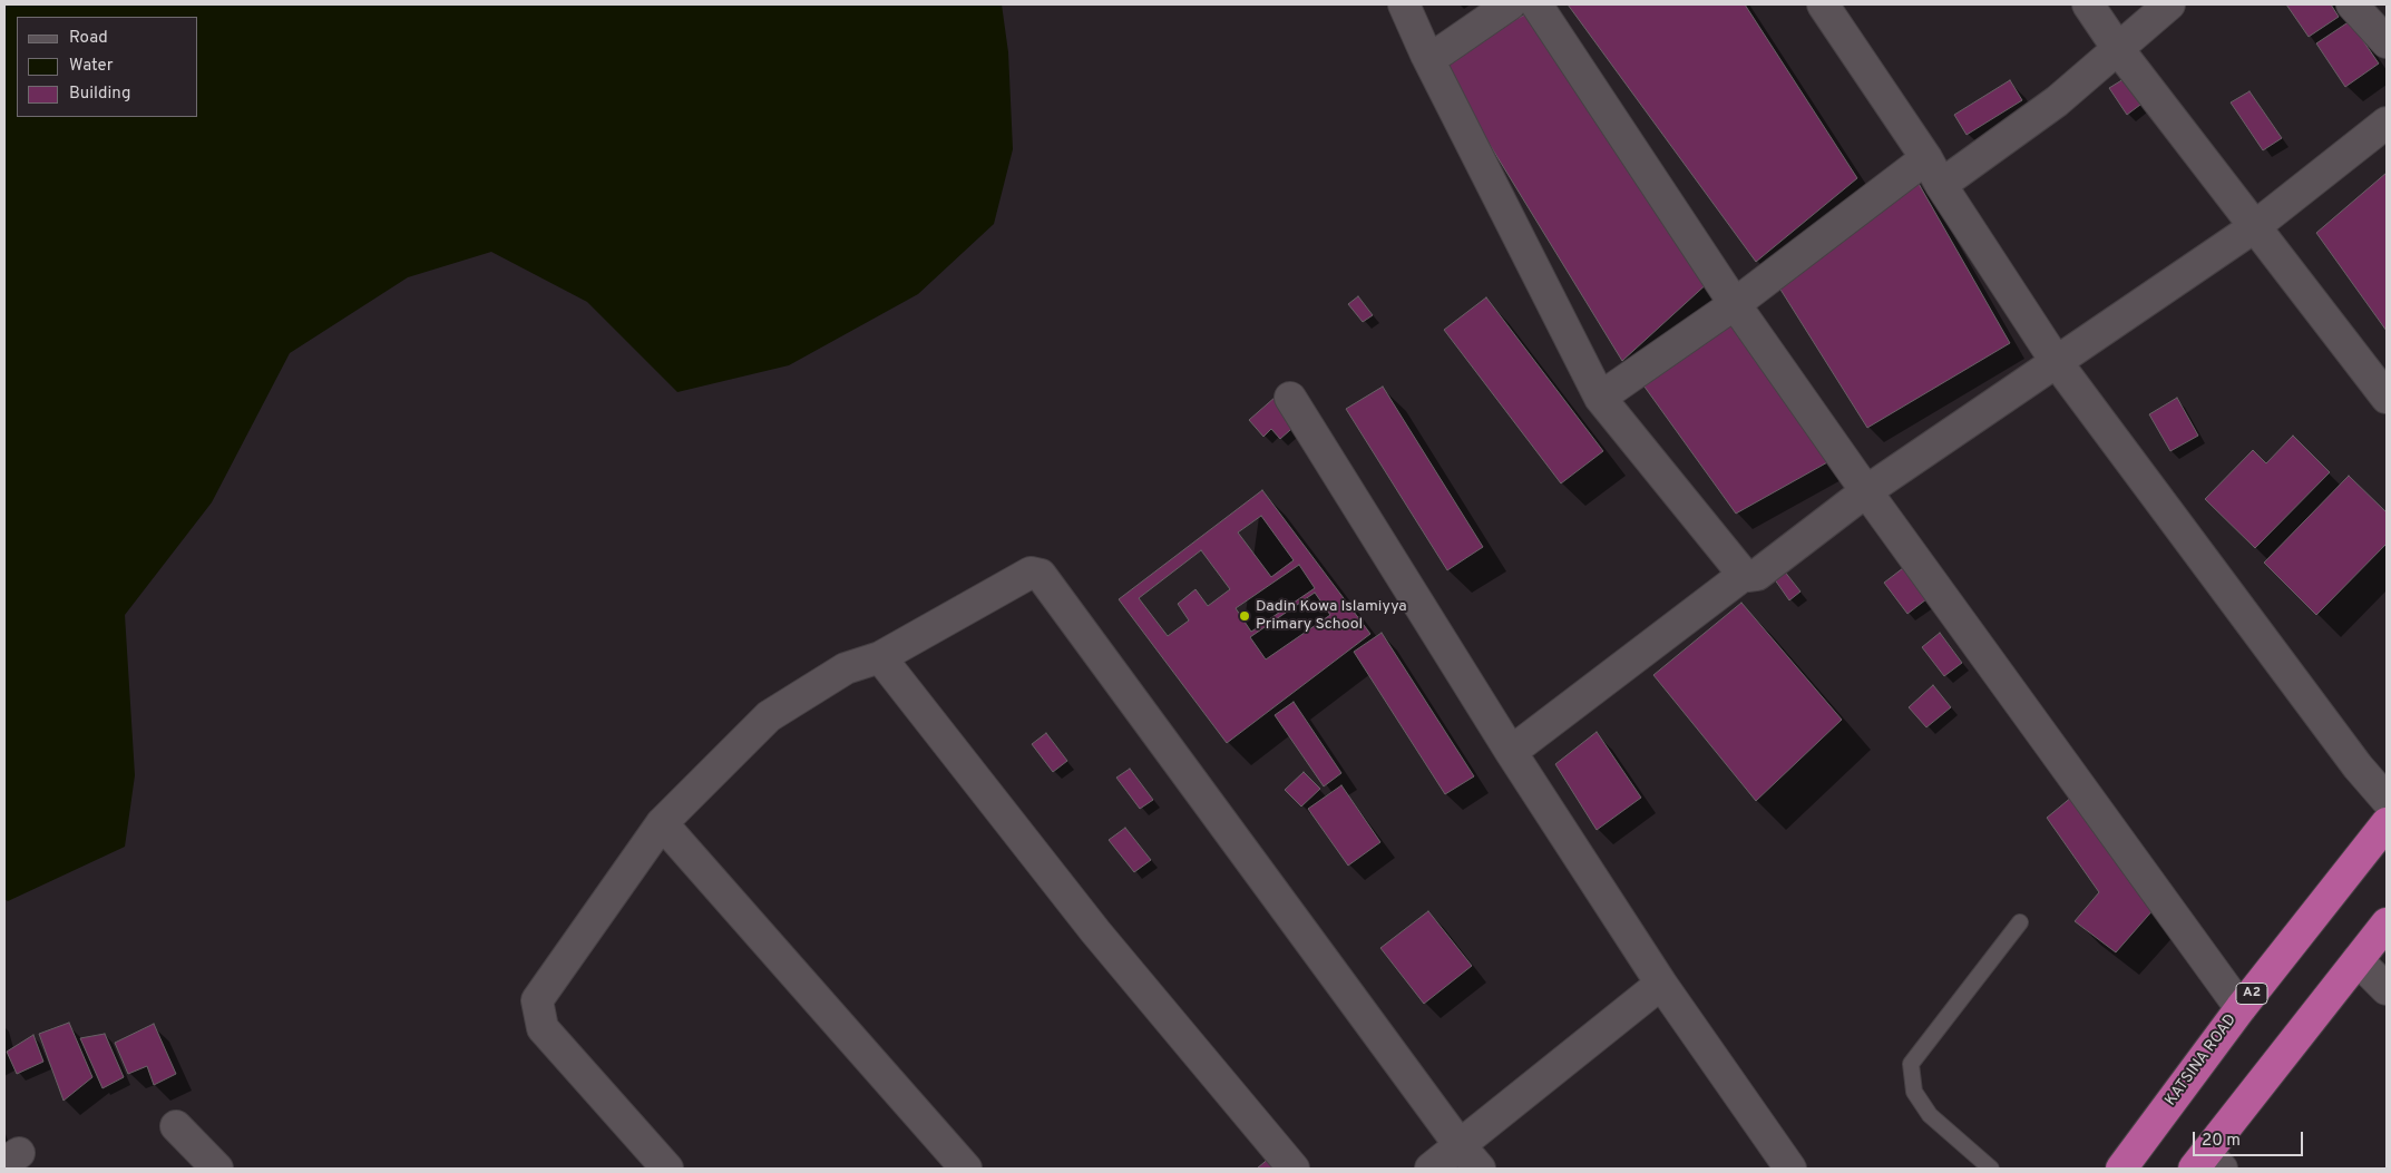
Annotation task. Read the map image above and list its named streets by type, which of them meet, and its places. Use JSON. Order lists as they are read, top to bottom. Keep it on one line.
{"streets":{"highway":["A2","KATSINA ROAD"]},"places":["Dadin Kowa Islamiyya Primary School"],"legend":["Road","Water","Building"],"scale_bar":"20 m"}
